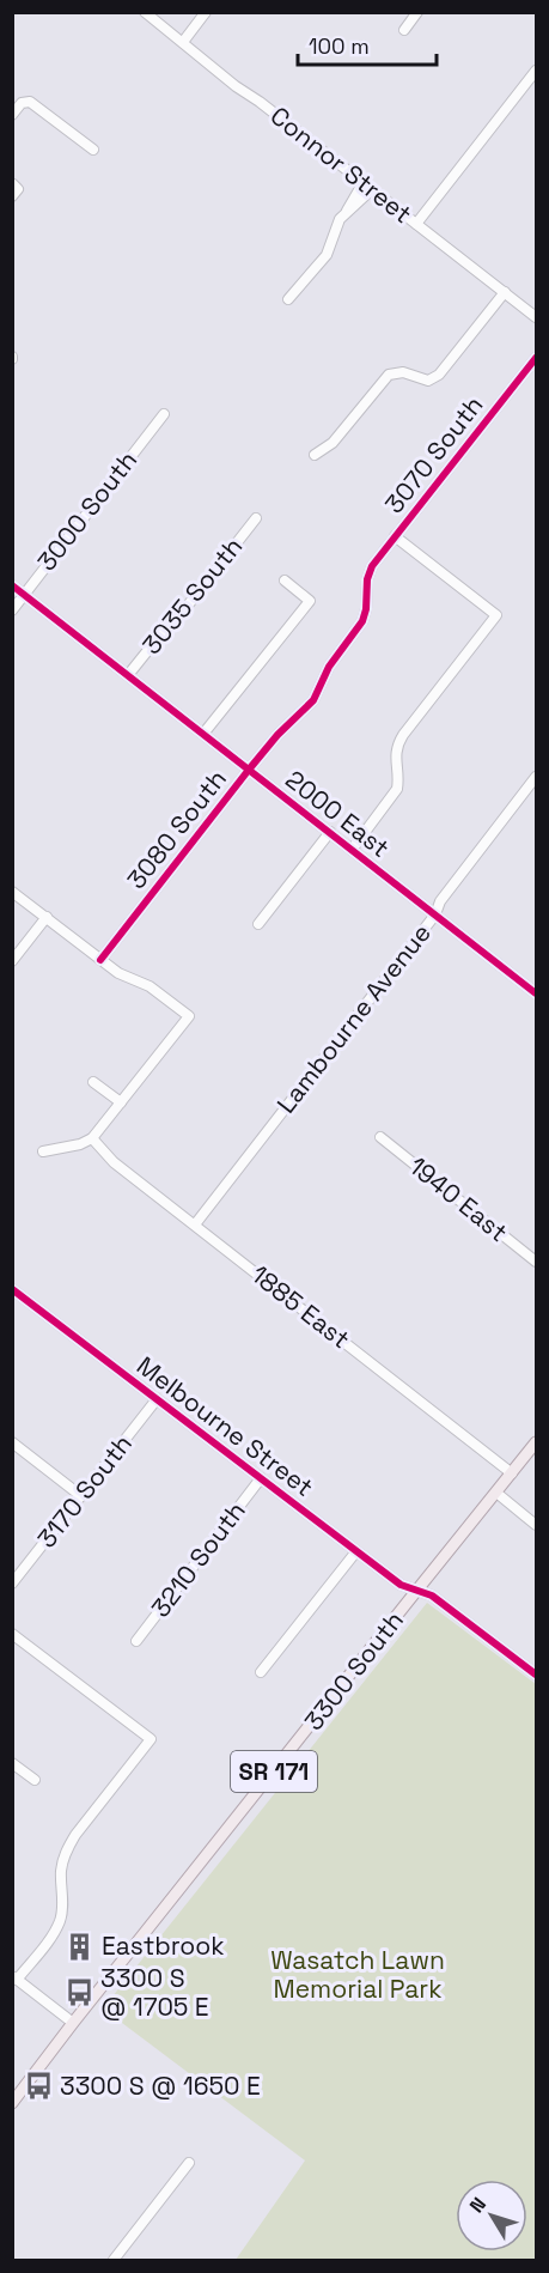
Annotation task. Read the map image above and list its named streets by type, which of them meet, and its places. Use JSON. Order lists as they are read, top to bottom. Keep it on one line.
{"streets":{"main road":["3300 South","SR 171"],"street":["Connor Street","3070 South","3000 South","3035 South","2000 East","3080 South","Lambourne Avenue","1940 East","1885 East","Melbourne Street","3170 South","3210 South"]},"crossings":[["3070 South","3080 South"],["3000 South","2000 East"],["3035 South","2000 East"],["2000 East","3080 South"],["2000 East","Lambourne Avenue"],["Lambourne Avenue","1885 East"],["1885 East","3300 South"],["Melbourne Street","3170 South"],["Melbourne Street","3210 South"],["Melbourne Street","3300 South"]],"parks":["Wasatch Lawn Memorial Park"],"places":{"building":["Eastbrook"],"bus stop":["3300 S @ 1705 E","3300 S @ 1650 E"]},"scale_bar":"100 m","north":"top left"}
